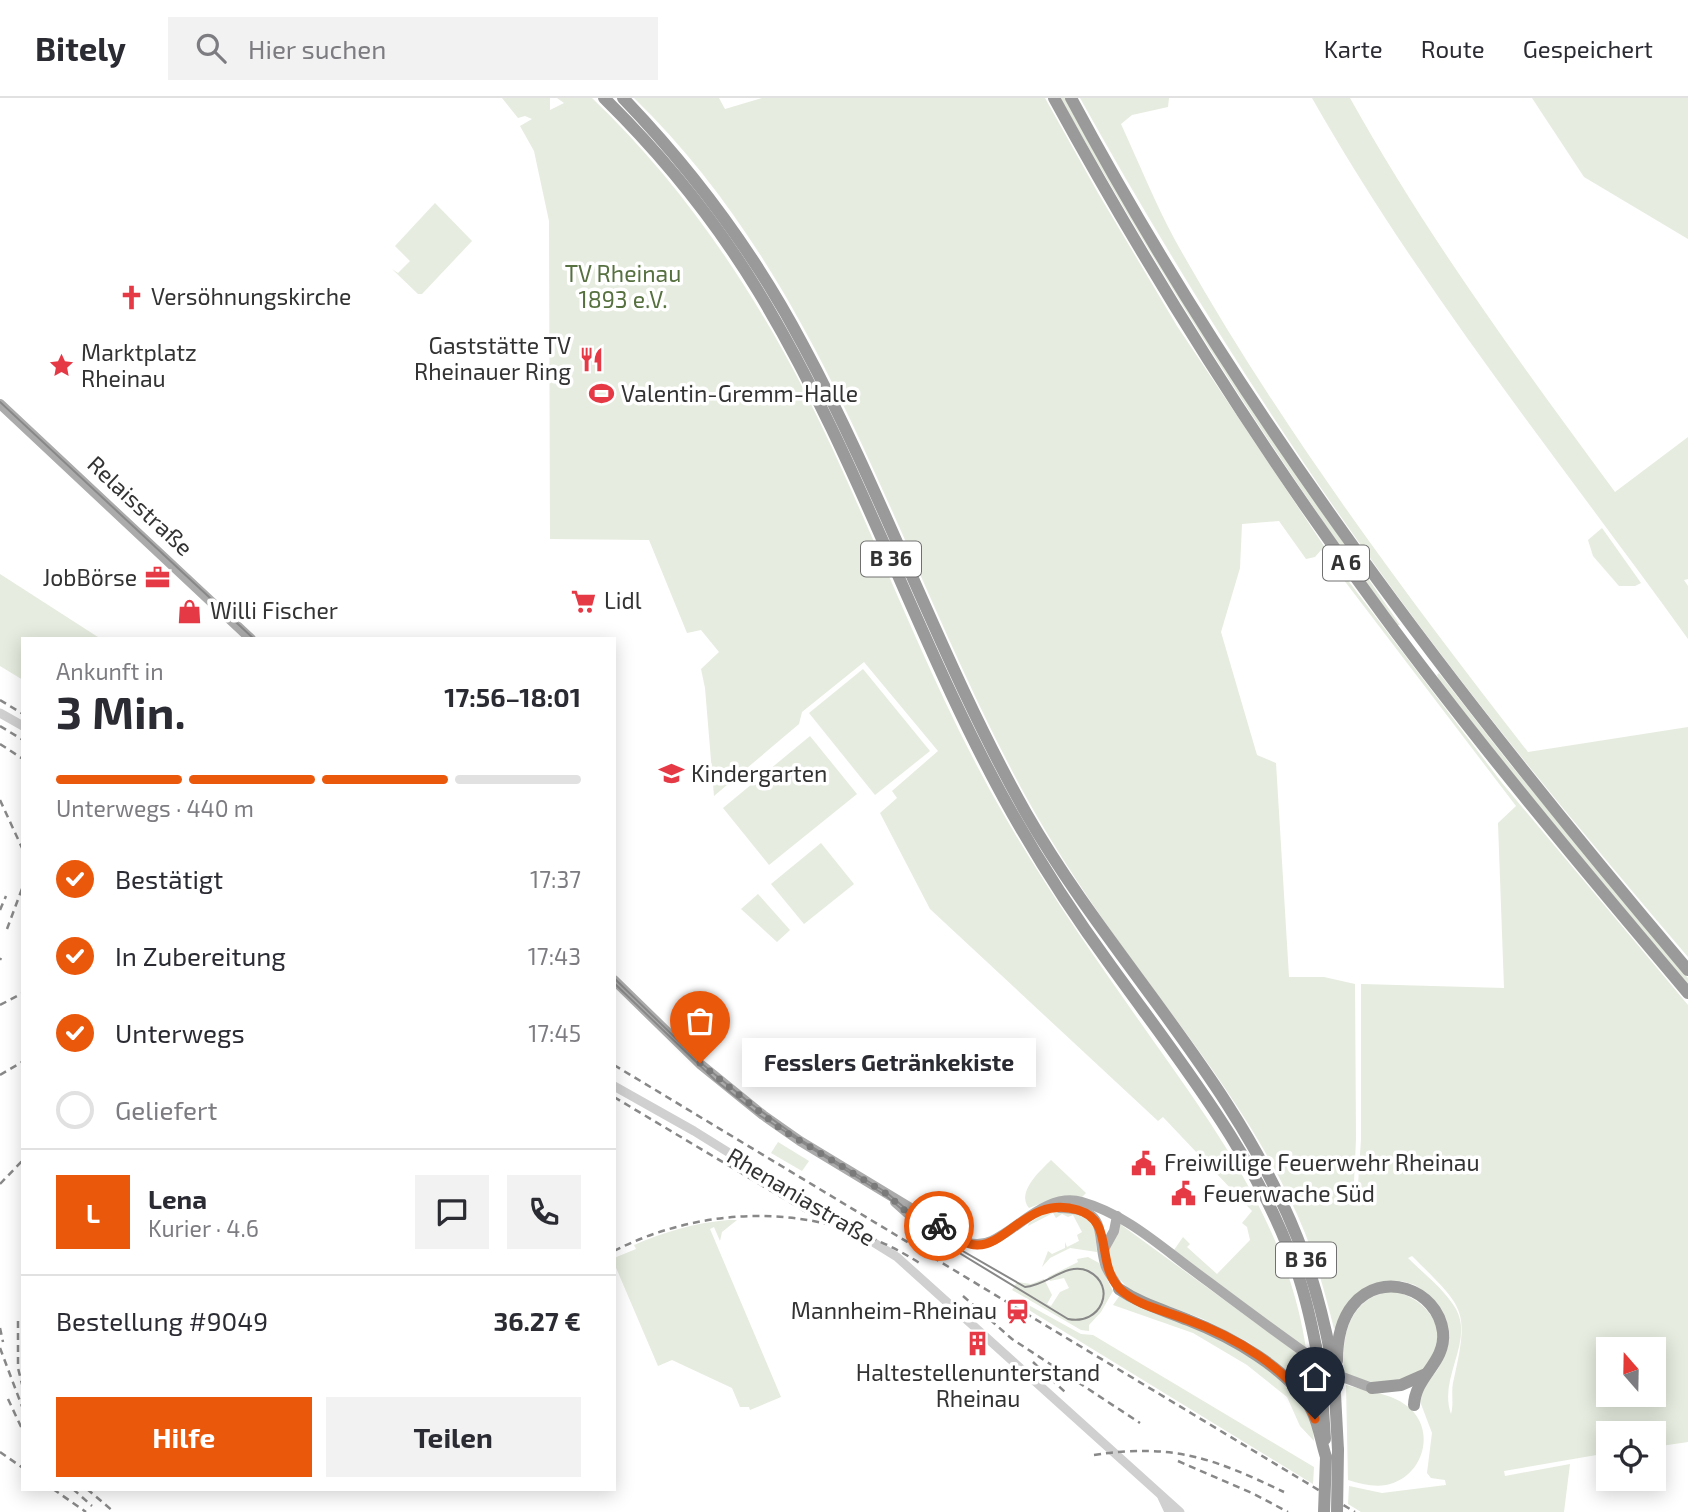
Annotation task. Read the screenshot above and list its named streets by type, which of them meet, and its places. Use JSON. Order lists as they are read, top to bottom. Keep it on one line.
{"streets":{"highway":["B 36","A 6"],"main road":["Relaisstraße"],"street":["Rhenaniastraße"]},"parks":["TV Rheinau 1893 e.V."],"places":{"church":["Versöhnungskirche"],"restaurant":["Gaststätte TV Rheinauer Ring"],"place":["Marktplatz Rheinau"],"sports":["Valentin-Gremm-Halle"],"office":["JobBörse"],"supermarket":["Lidl"],"shop":["Willi Fischer"],"school or university":["Kindergarten"],"other":["Fesslers Getränkekiste"],"public building":["Freiwillige Feuerwehr Rheinau","Feuerwache Süd"],"station":["Mannheim-Rheinau"],"building":["Haltestellenunterstand Rheinau"]},"north":"top","page":{"header":"Bitely","search":"Hier suchen","nav":["Karte","Route","Gespeichert"],"heading":["3 Min.","Ankunft in","17:56–18:01"],"panel":["Lena","Kurier · 4.6","Bestellung #9049","36.27 €"],"bar":"Unterwegs · 440 m","list":[["Bestätigt","17:37"],["In Zubereitung","17:43"],["Unterwegs","17:45"],"Geliefert"],"bubble":"Fesslers Getränkekiste","round":"L","buttons":["Hilfe","Teilen"]}}
